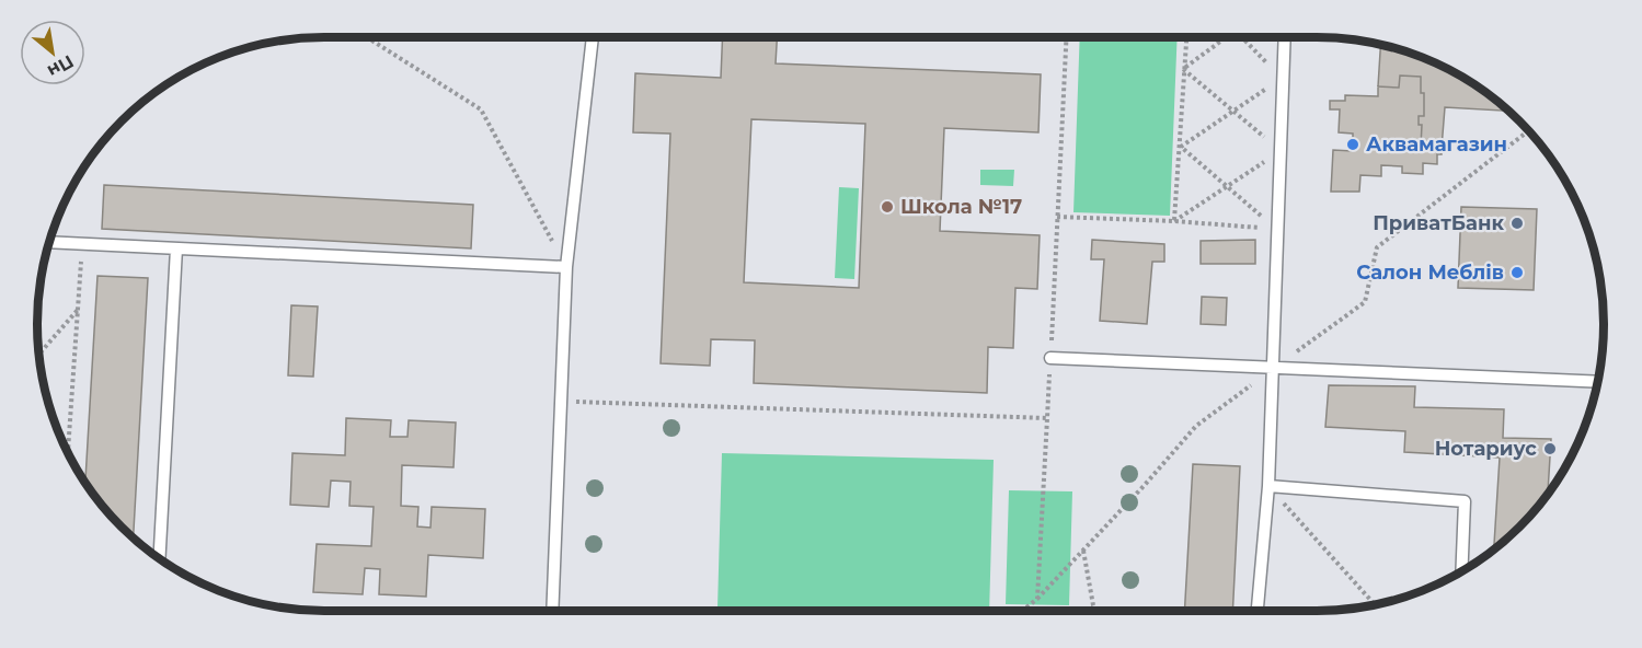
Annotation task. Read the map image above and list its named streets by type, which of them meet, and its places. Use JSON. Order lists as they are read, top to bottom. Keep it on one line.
{"places":["Аквамагазин","Школа №17","ПриватБанк","Салон Меблів","Нотариус"],"north":"bottom right"}
